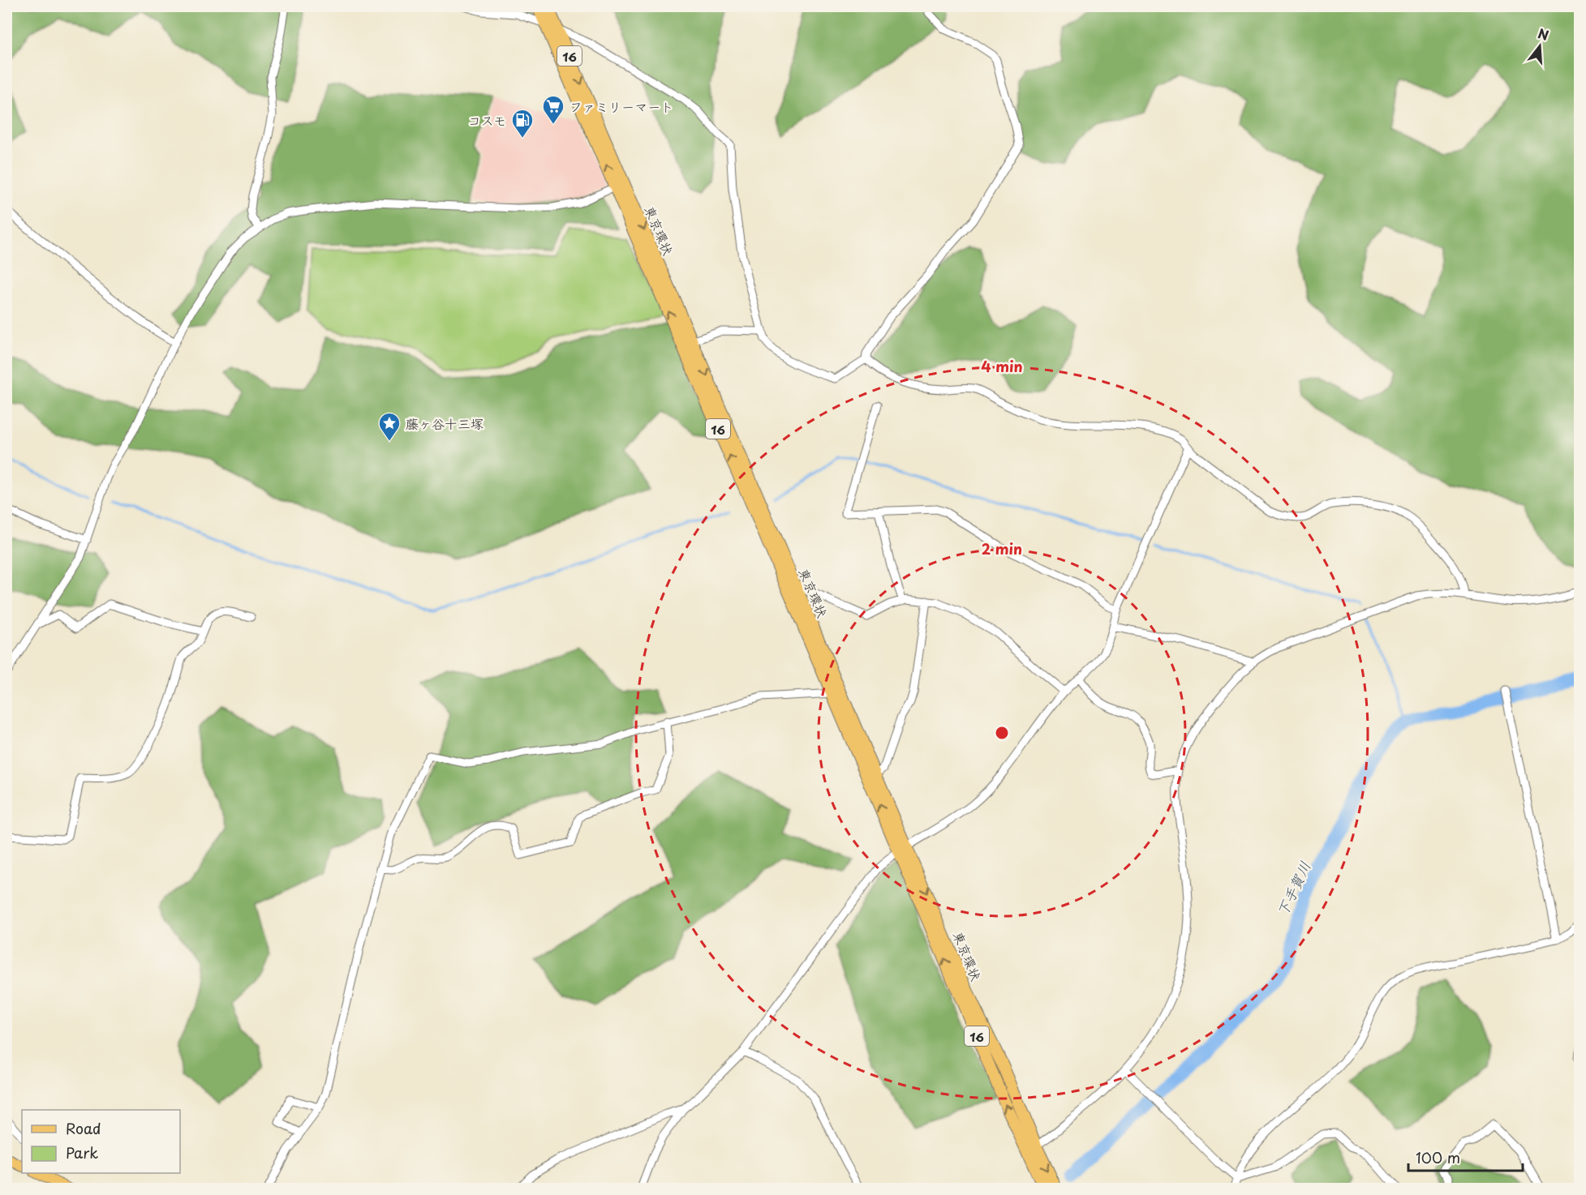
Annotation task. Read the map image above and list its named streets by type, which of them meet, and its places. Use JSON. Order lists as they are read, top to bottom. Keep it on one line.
{"streets":{"highway":["16","東京環状"]},"water":["下手賀川"],"places":{"supermarket":["ファミリーマート"],"fuel station":["コスモ"],"place":["藤ヶ谷十三塚"]},"legend":["Road","Park"],"scale_bar":"100 m","north":"top","rings":["4 min","2 min"]}
